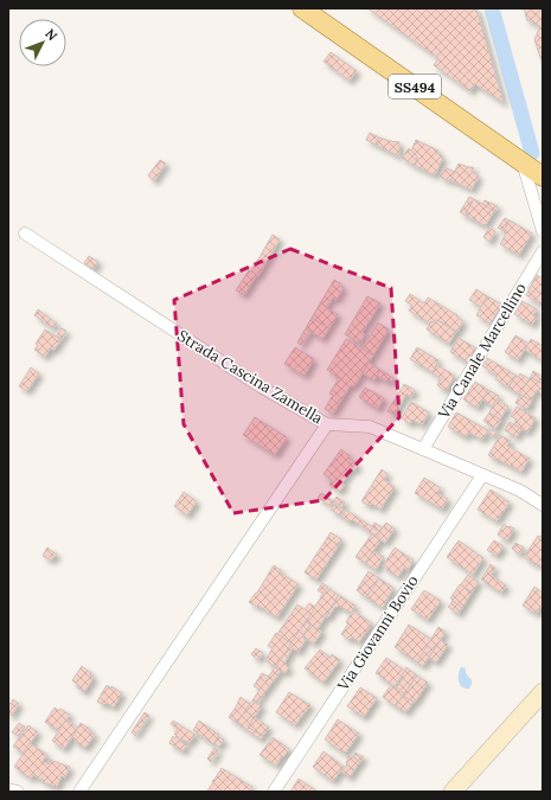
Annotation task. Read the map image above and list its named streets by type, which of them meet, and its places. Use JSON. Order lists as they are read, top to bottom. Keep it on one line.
{"streets":{"main road":["SS494"],"street":["Via Canale Marcellino","Strada Cascina Zamella","Via Giovanni Bovio"]},"crossings":[["Via Canale Marcellino","Strada Cascina Zamella"],["Strada Cascina Zamella","Via Giovanni Bovio"]],"north":"top right"}
